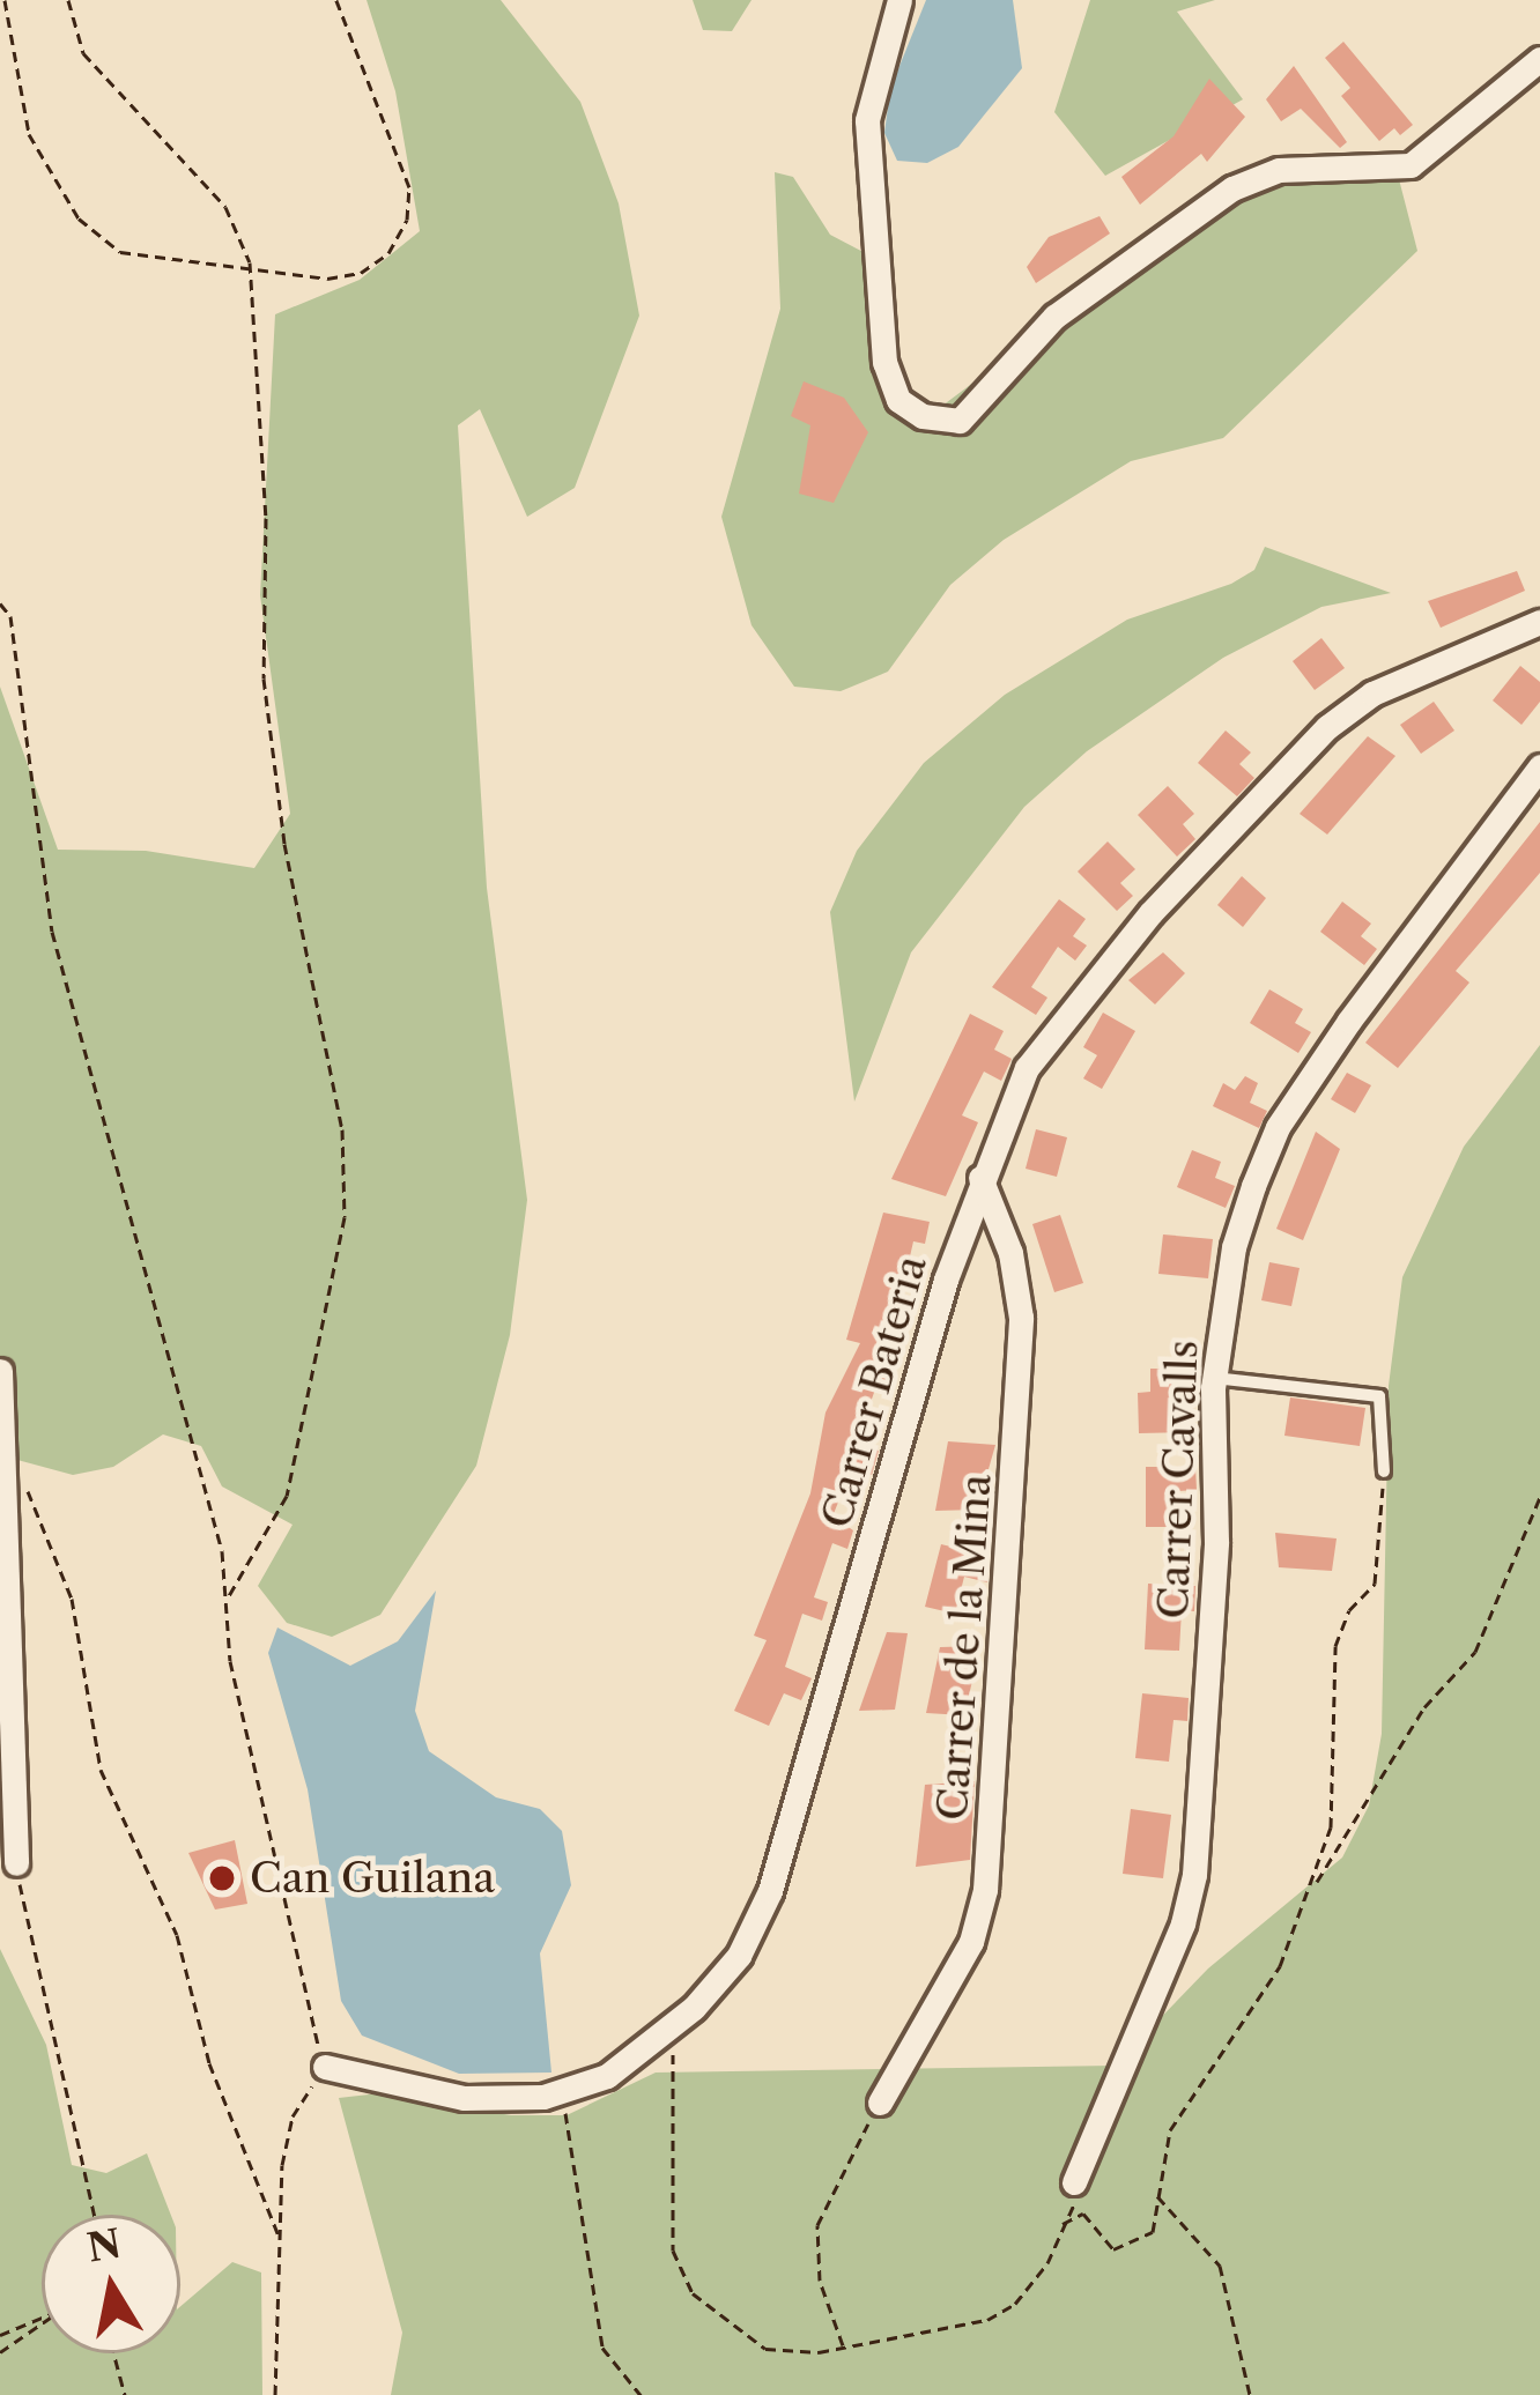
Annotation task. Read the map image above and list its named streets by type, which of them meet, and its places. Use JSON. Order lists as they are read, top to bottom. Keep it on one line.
{"streets":{"street":["Carrer Bateria","Carrer Cavalls","Carrer de la Mina"]},"crossings":[["Carrer Bateria","Carrer de la Mina"]],"places":["Can Guilana"],"north":"top"}
